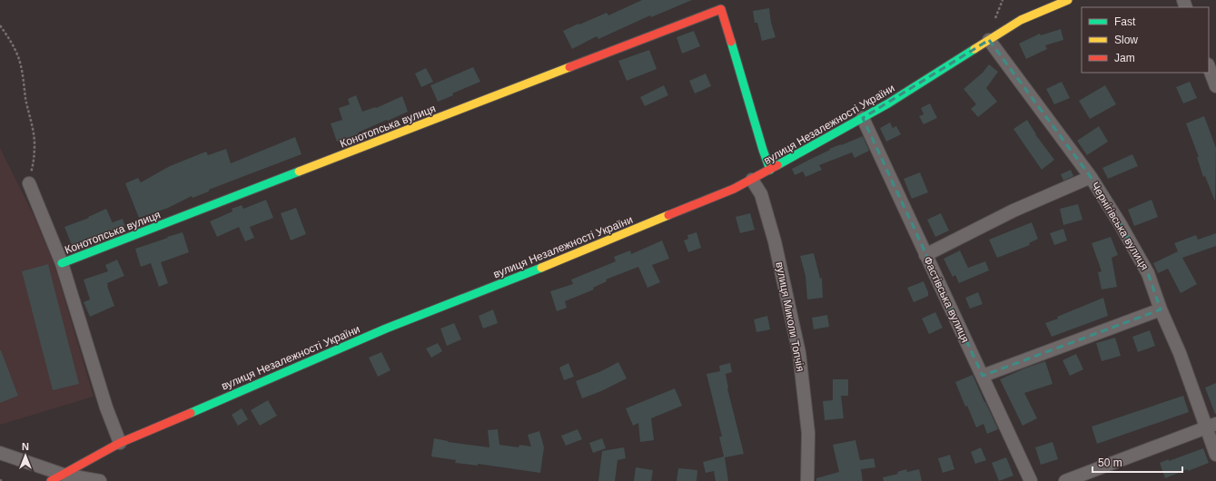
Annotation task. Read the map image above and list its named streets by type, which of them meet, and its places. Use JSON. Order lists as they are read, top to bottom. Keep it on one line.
{"streets":{"street":["вулиця Незалежності України","Конотопська вулиця","Чернігівська вулиця","Фастівська вулиця","вулиця Миколи Топчія"]},"crossings":[["вулиця Незалежності України","Конотопська вулиця"],["вулиця Незалежності України","Чернігівська вулиця"],["вулиця Незалежності України","Фастівська вулиця"],["вулиця Незалежності України","вулиця Миколи Топчія"]],"legend":["Fast","Slow","Jam"],"scale_bar":"50 m","north":"top"}
